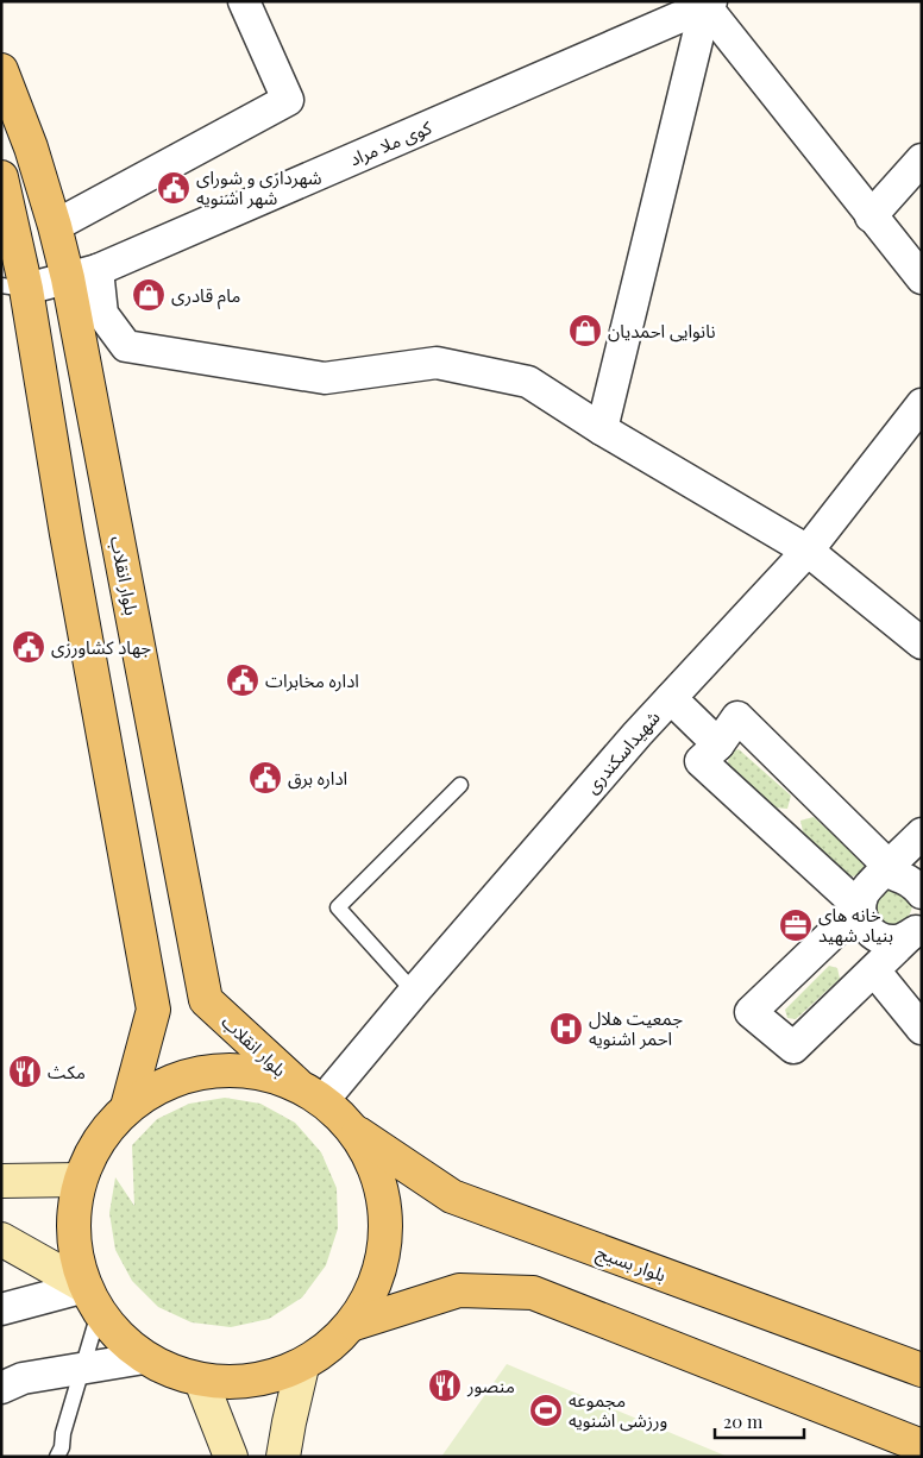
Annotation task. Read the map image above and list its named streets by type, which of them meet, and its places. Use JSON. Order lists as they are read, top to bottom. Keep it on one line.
{"streets":{"main road":["بلوار انقلاب","بلوار بسیج"],"street":["کوی ملا مراد","شهیداسکندری"]},"crossings":[["کوی ملا مراد","بلوار انقلاب"]],"places":{"public building":["شهرداری و شورای شهر اشنویه","جهاد کشاورزی","اداره مخابرات","اداره برق"],"shop":["مام قادری","نانوایی احمدیان"],"office":["خانه های بنیاد شهید"],"hospital":["جمعیت هلال احمر اشنویه"],"restaurant":["مکث","منصور"],"sports":["مجموعه ورزشی اشنویه"]},"scale_bar":"20 m"}
